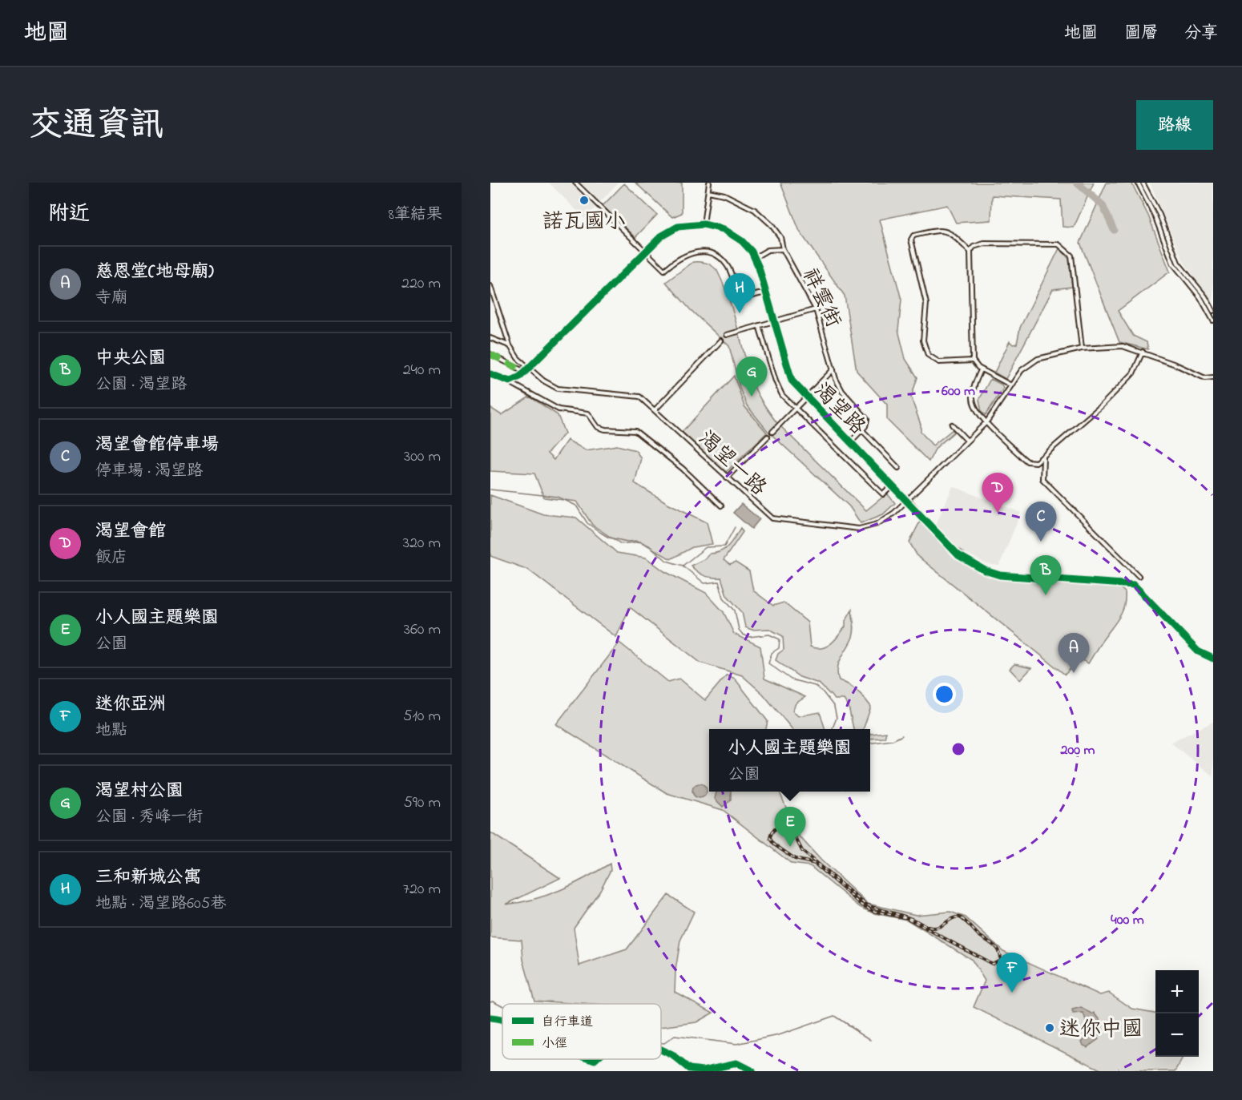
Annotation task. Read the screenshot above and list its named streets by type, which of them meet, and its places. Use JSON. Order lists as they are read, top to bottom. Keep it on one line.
{"streets":{"street":["祥雲街","渴望路","渴望一路"]},"crossings":[["渴望路","渴望一路"]],"places":["諾瓦國小","迷你中國"],"legend":["自行車道","小徑"],"page":{"header":"地圖","nav":["地圖","圖層","分享"],"title":"交通資訊","buttons":"路線","heading":["附近","8筆結果"],"list":[{"mark":"A","name":"慈恩堂(地母廟)","note":"寺廟","value":"220 m"},{"mark":"B","name":"中央公園","note":"公園 · 渴望路","value":"240 m"},{"mark":"C","name":"渴望會館停車場","note":"停車場 · 渴望路","value":"300 m"},{"mark":"D","name":"渴望會館","note":"飯店","value":"320 m"},{"mark":"E","name":"小人國主題樂園","note":"公園","value":"360 m"},{"mark":"F","name":"迷你亞洲","note":"地點","value":"510 m"},{"mark":"G","name":"渴望村公園","note":"公園 · 秀峰一街","value":"590 m"},{"mark":"H","name":"三和新城公寓","note":"地點 · 渴望路605巷","value":"720 m"}],"pins":["H","G","D","C","B","A","E","F"],"popup":["小人國主題樂園","公園"],"map_buttons":["+","−"]},"rings":["600 m","200 m","400 m"]}
